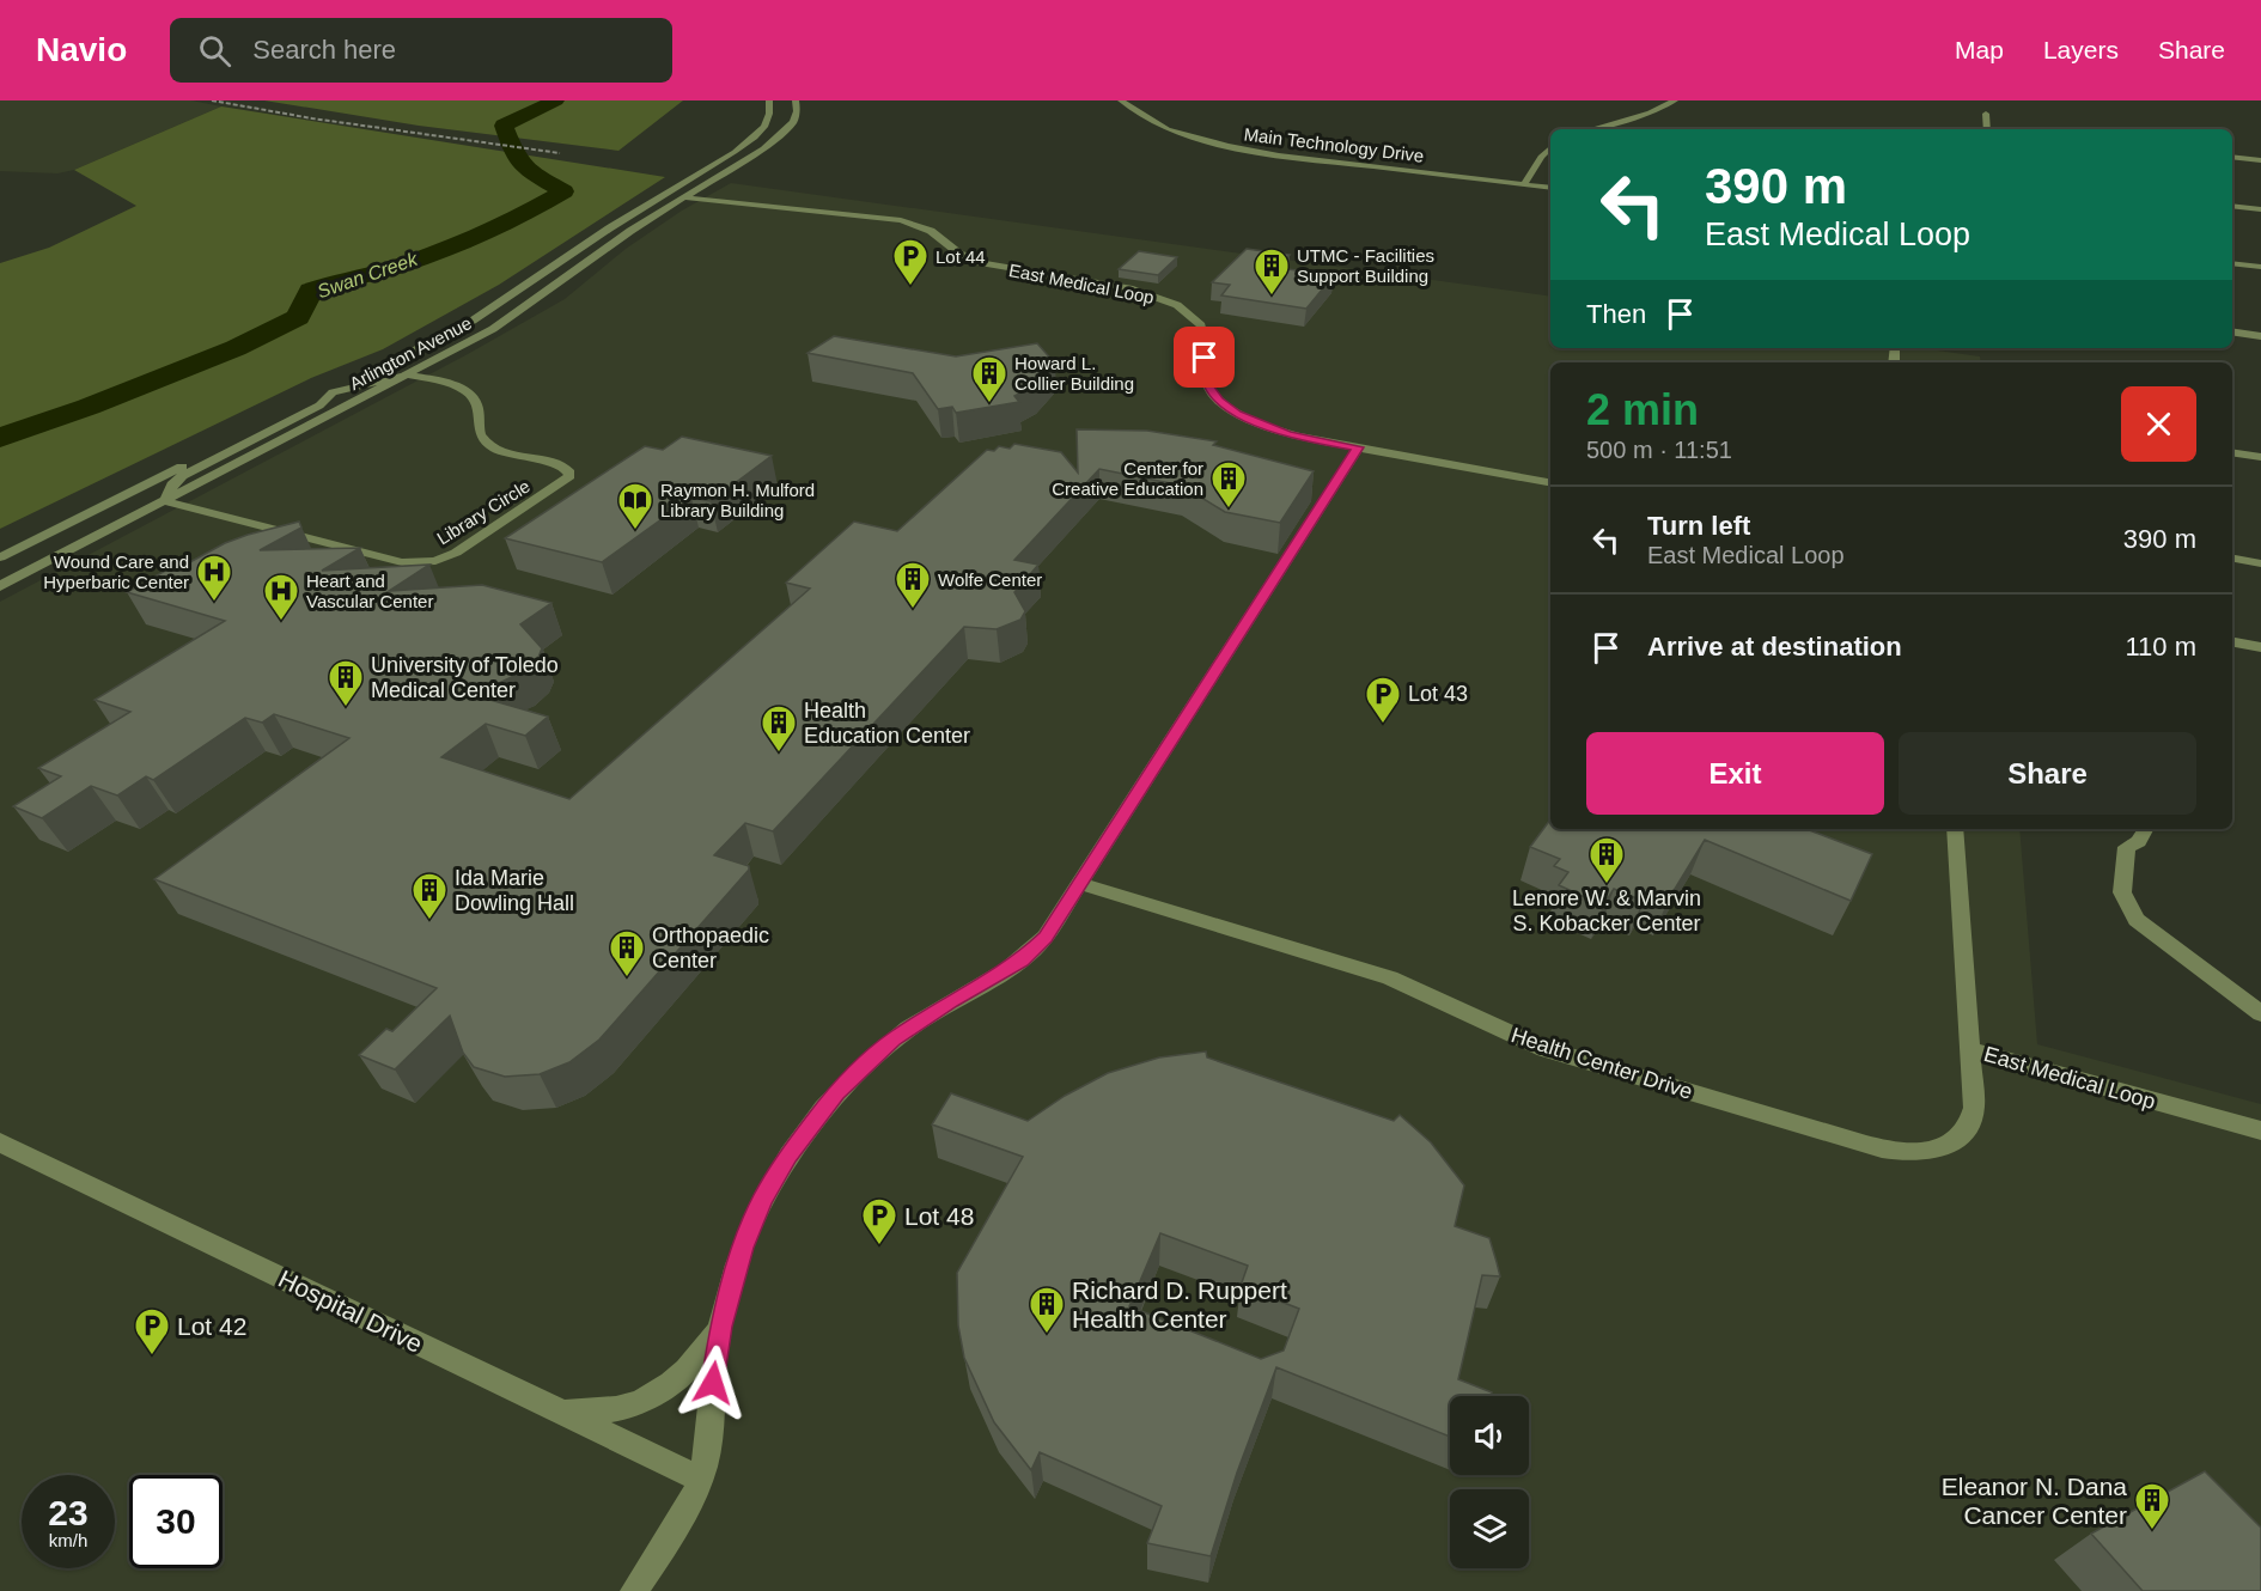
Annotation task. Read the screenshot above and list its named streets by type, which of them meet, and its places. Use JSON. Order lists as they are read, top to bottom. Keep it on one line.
{"streets":{"street":["Main Technology Drive","East Medical Loop","Arlington Avenue","Library Circle","Health Center Drive","Hospital Drive"]},"crossings":[["East Medical Loop","Arlington Avenue"],["East Medical Loop","Health Center Drive"],["Arlington Avenue","Library Circle"]],"water":["Swan Creek"],"places":{"parking":["Lot 44","Lot 43","Lot 48","Lot 42"],"building":["UTMC - Facilities Support Building","Howard L. Collier Building","Center for Creative Education","Wolfe Center","University of Toledo Medical Center","Health Education Center","Lenore W. & Marvin S. Kobacker Center","Ida Marie Dowling Hall","Orthopaedic Center","Richard D. Ruppert Health Center","Eleanor N. Dana Cancer Center"],"library":["Raymon H. Mulford Library Building"],"hospital":["Wound Care and Hyperbaric Center","Heart and Vascular Center"]},"page":{"header":"Navio","search":"Search here","nav":["Map","Layers","Share"],"turn":["390 m","East Medical Loop"],"then":"Then","heading":["2 min","500 m · 11:51"],"list":[{"name":"Turn left","note":"East Medical Loop","value":"390 m"},{"name":"Arrive at destination","value":"110 m"}],"buttons":["Exit","Share"],"speed":"23 km/h","limit":"30"}}
